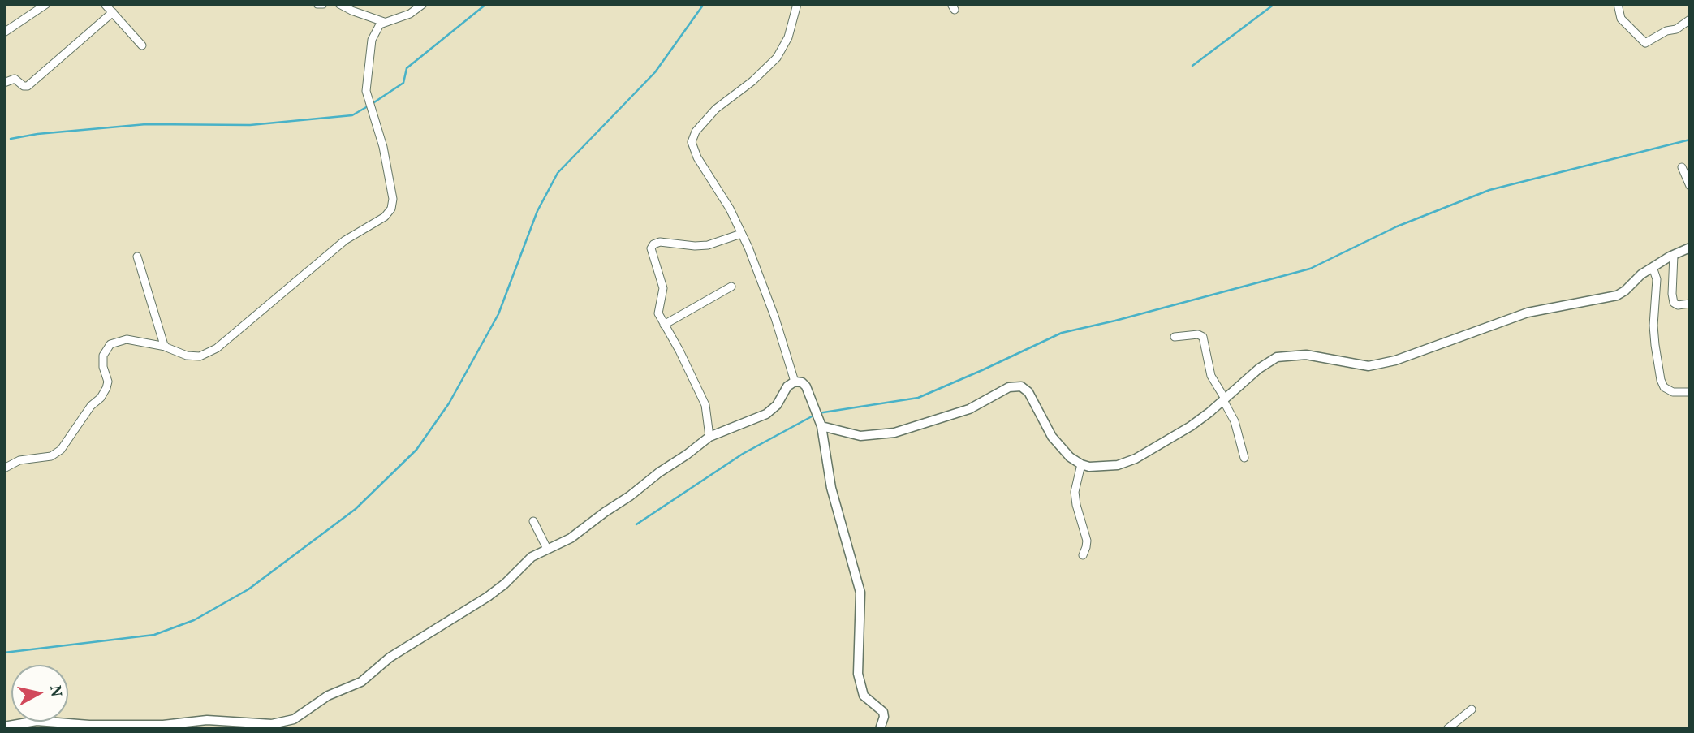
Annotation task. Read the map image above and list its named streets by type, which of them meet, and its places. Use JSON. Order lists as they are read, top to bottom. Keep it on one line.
{"north":"right"}
